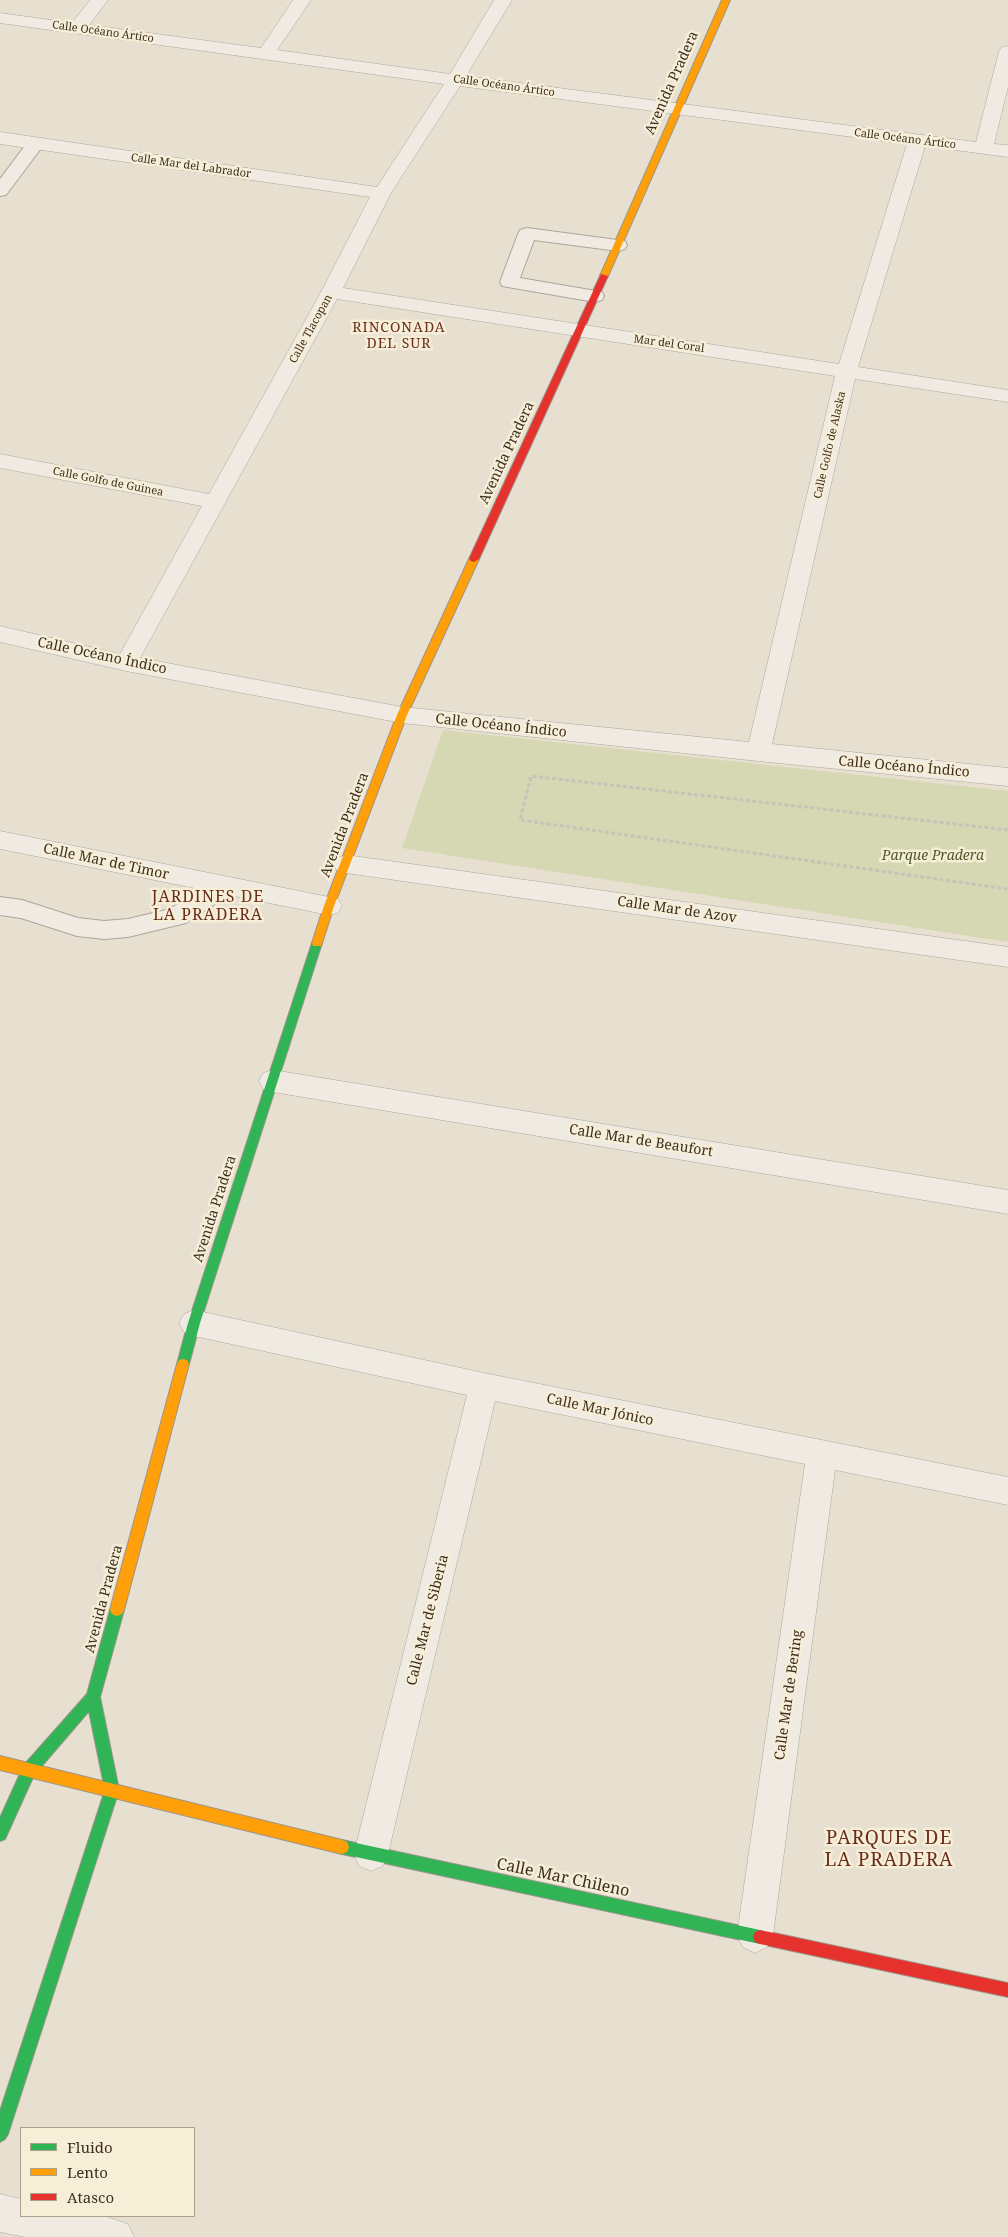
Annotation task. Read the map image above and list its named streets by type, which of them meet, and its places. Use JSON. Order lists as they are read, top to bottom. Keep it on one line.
{"streets":{"street":["Calle Océano Ártico","Avenida Pradera","Calle Mar del Labrador","Calle Tlacopan","Mar del Coral","Calle Golfo de Alaska","Calle Golfo de Guinea","Calle Océano Índico","Calle Mar de Timor","Calle Mar de Azov","Calle Mar de Beaufort","Calle Mar Jónico","Calle Mar de Siberia","Calle Mar de Bering","Calle Mar Chileno"]},"crossings":[["Calle Océano Ártico","Avenida Pradera"],["Calle Océano Ártico","Calle Tlacopan"],["Calle Océano Ártico","Calle Golfo de Alaska"],["Avenida Pradera","Mar del Coral"],["Avenida Pradera","Calle Océano Índico"],["Avenida Pradera","Calle Mar de Timor"],["Avenida Pradera","Calle Mar de Azov"],["Avenida Pradera","Calle Mar de Beaufort"],["Avenida Pradera","Calle Mar Jónico"],["Avenida Pradera","Calle Mar Chileno"],["Calle Mar del Labrador","Calle Tlacopan"],["Calle Tlacopan","Mar del Coral"],["Calle Tlacopan","Calle Golfo de Guinea"],["Calle Tlacopan","Calle Océano Índico"],["Mar del Coral","Calle Golfo de Alaska"],["Calle Golfo de Alaska","Calle Océano Índico"],["Calle Mar Jónico","Calle Mar de Siberia"],["Calle Mar Jónico","Calle Mar de Bering"],["Calle Mar de Siberia","Calle Mar Chileno"],["Calle Mar de Bering","Calle Mar Chileno"]],"districts":["RINCONADA DEL SUR","JARDINES DE LA PRADERA","PARQUES DE LA PRADERA"],"parks":["Parque Pradera"],"legend":["Fluido","Lento","Atasco"]}
